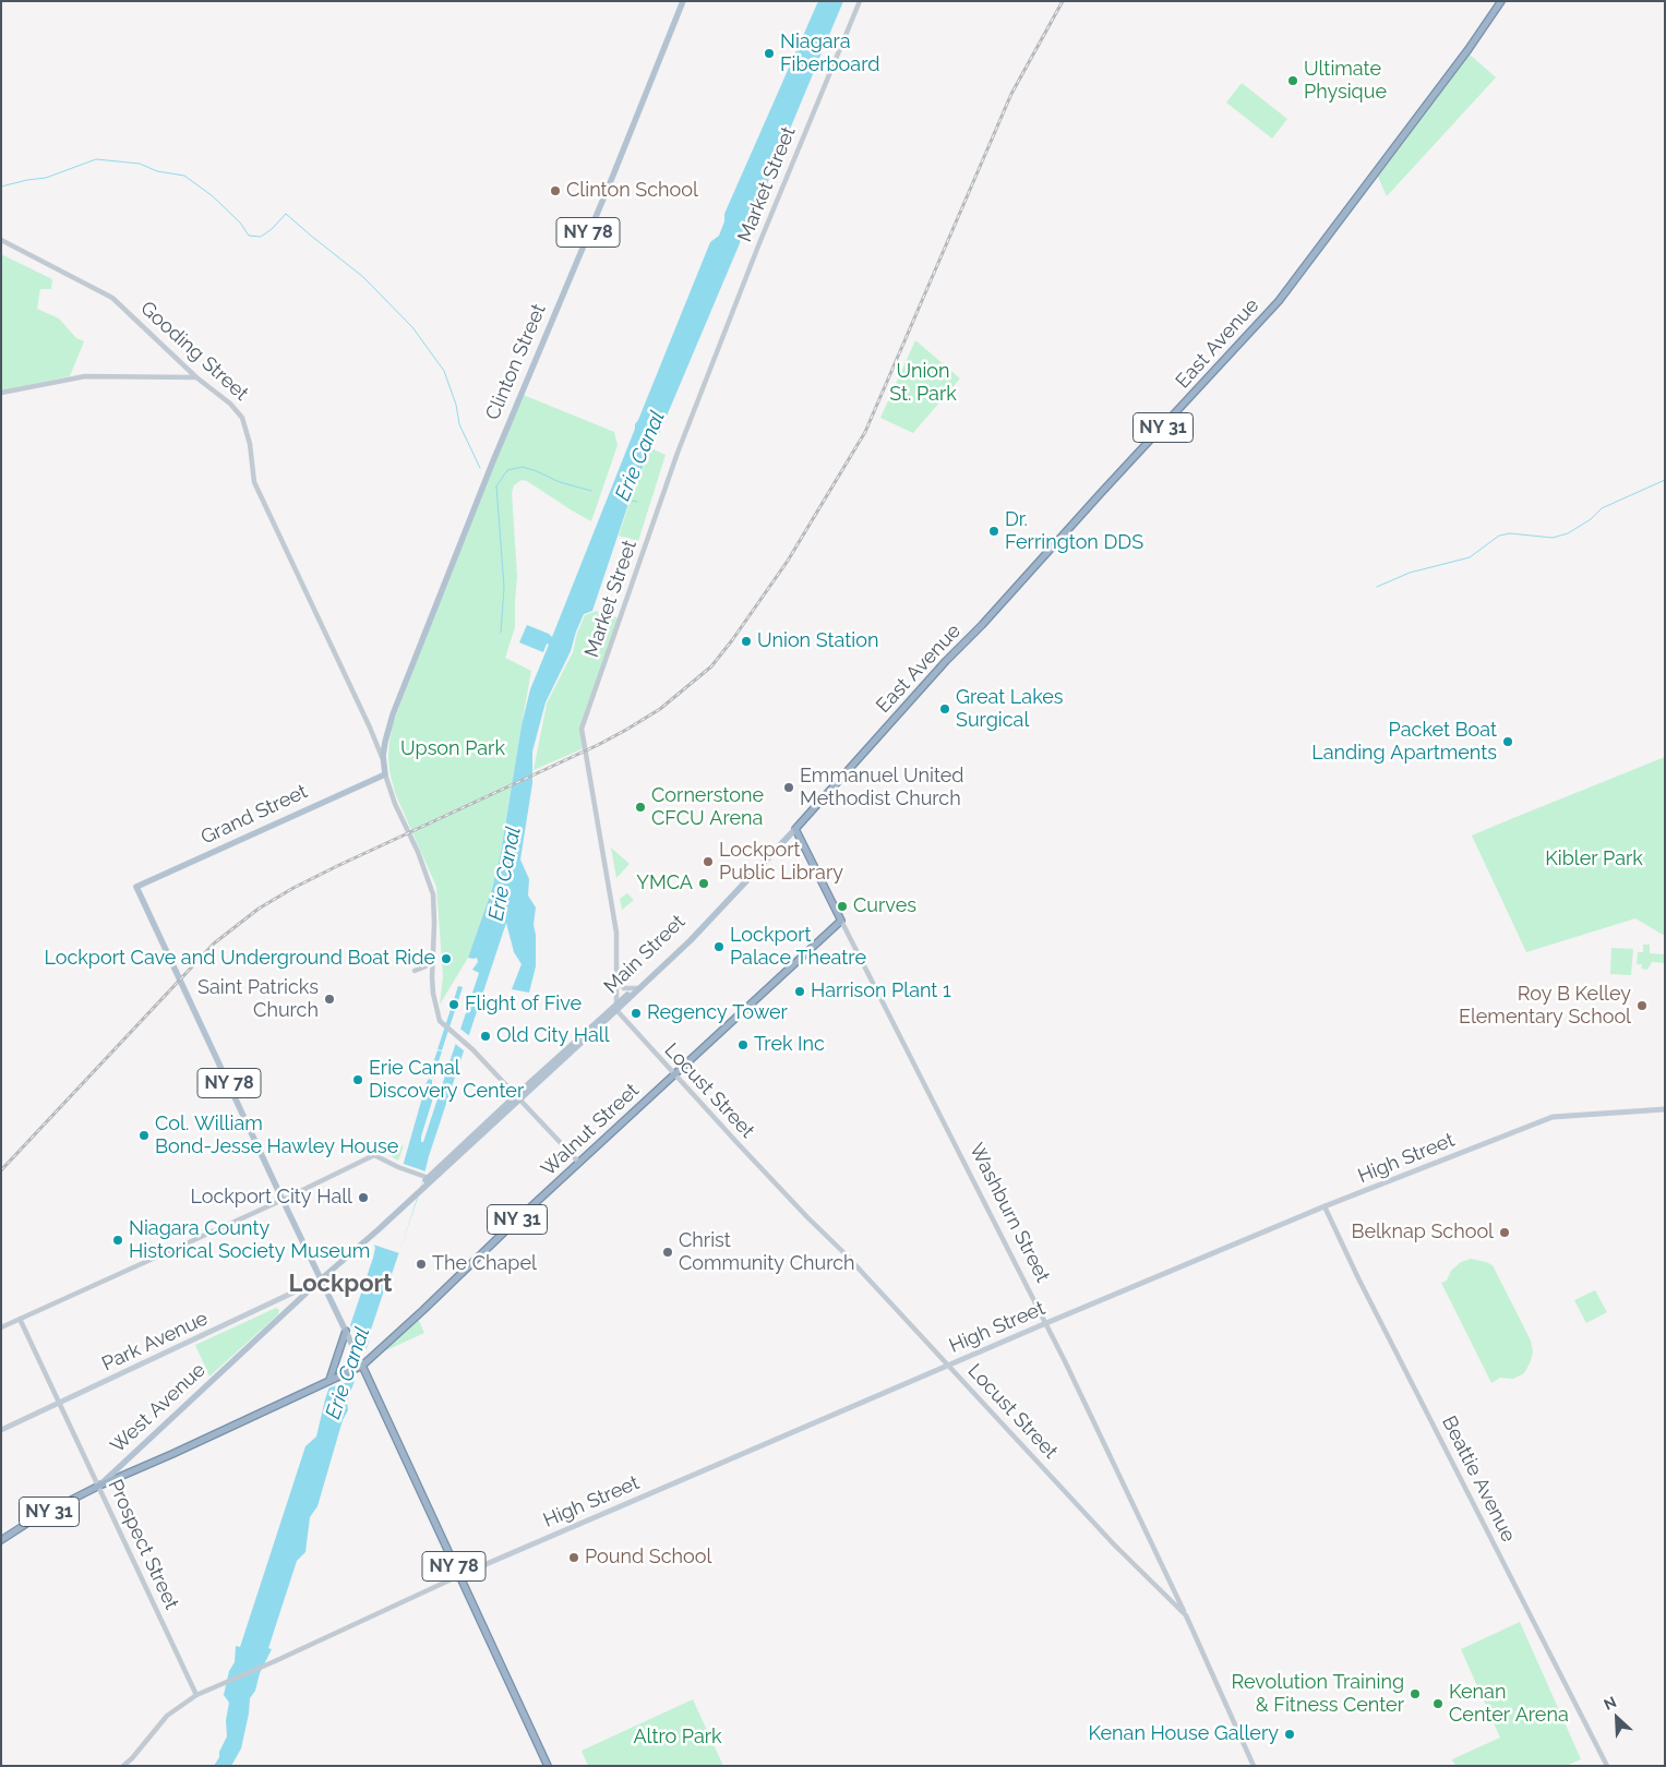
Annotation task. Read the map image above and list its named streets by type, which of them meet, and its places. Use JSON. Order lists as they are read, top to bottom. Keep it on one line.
{"streets":{"highway":["NY 78","East Avenue","NY 31","Walnut Street","Washburn Street","West Avenue"],"main road":["Gooding Street","Clinton Street","Grand Street","Main Street","High Street","Park Avenue"],"street":["Market Street","Locust Street","Beattie Avenue","Prospect Street"]},"crossings":[["Market Street","Main Street"],["Market Street","Locust Street"],["NY 78","NY 31"],["NY 78","Grand Street"],["NY 78","Main Street"],["NY 78","Walnut Street"],["NY 78","High Street"],["NY 78","Park Avenue"],["NY 78","West Avenue"],["East Avenue","Main Street"],["East Avenue","Washburn Street"],["Gooding Street","Clinton Street"],["Gooding Street","Grand Street"],["Gooding Street","Main Street"],["NY 31","Walnut Street"],["NY 31","West Avenue"],["NY 31","Prospect Street"],["Main Street","Locust Street"],["Main Street","Washburn Street"],["Main Street","Park Avenue"],["Main Street","West Avenue"],["Locust Street","Walnut Street"],["Locust Street","High Street"],["Locust Street","Washburn Street"],["Walnut Street","Washburn Street"],["High Street","Washburn Street"],["High Street","Beattie Avenue"],["Park Avenue","West Avenue"],["Park Avenue","Prospect Street"],["West Avenue","Prospect Street"]],"districts":["Lockport"],"water":["Erie Canal"],"parks":["Union St. Park","Upson Park","Kibler Park","Altro Park"],"places":["Niagara Fiberboard","Ultimate Physique","Clinton School","Dr. Ferrington DDS","Union Station","Great Lakes Surgical","Packet Boat Landing Apartments","Emmanuel United Methodist Church","Cornerstone CFCU Arena","Lockport Public Library","YMCA","Curves","Lockport Palace Theatre","Lockport Cave and Underground Boat Ride","Harrison Plant 1","Saint Patricks Church","Flight of Five","Roy B Kelley Elementary School","Regency Tower","Old City Hall","Trek Inc","Erie Canal Discovery Center","Col. William Bond-Jesse Hawley House","Lockport City Hall","Belknap School","Niagara County Historical Society Museum","Christ Community Church","The Chapel","Pound School","Revolution Training & Fitness Center","Kenan Center Arena","Kenan House Gallery"],"north":"top left"}
